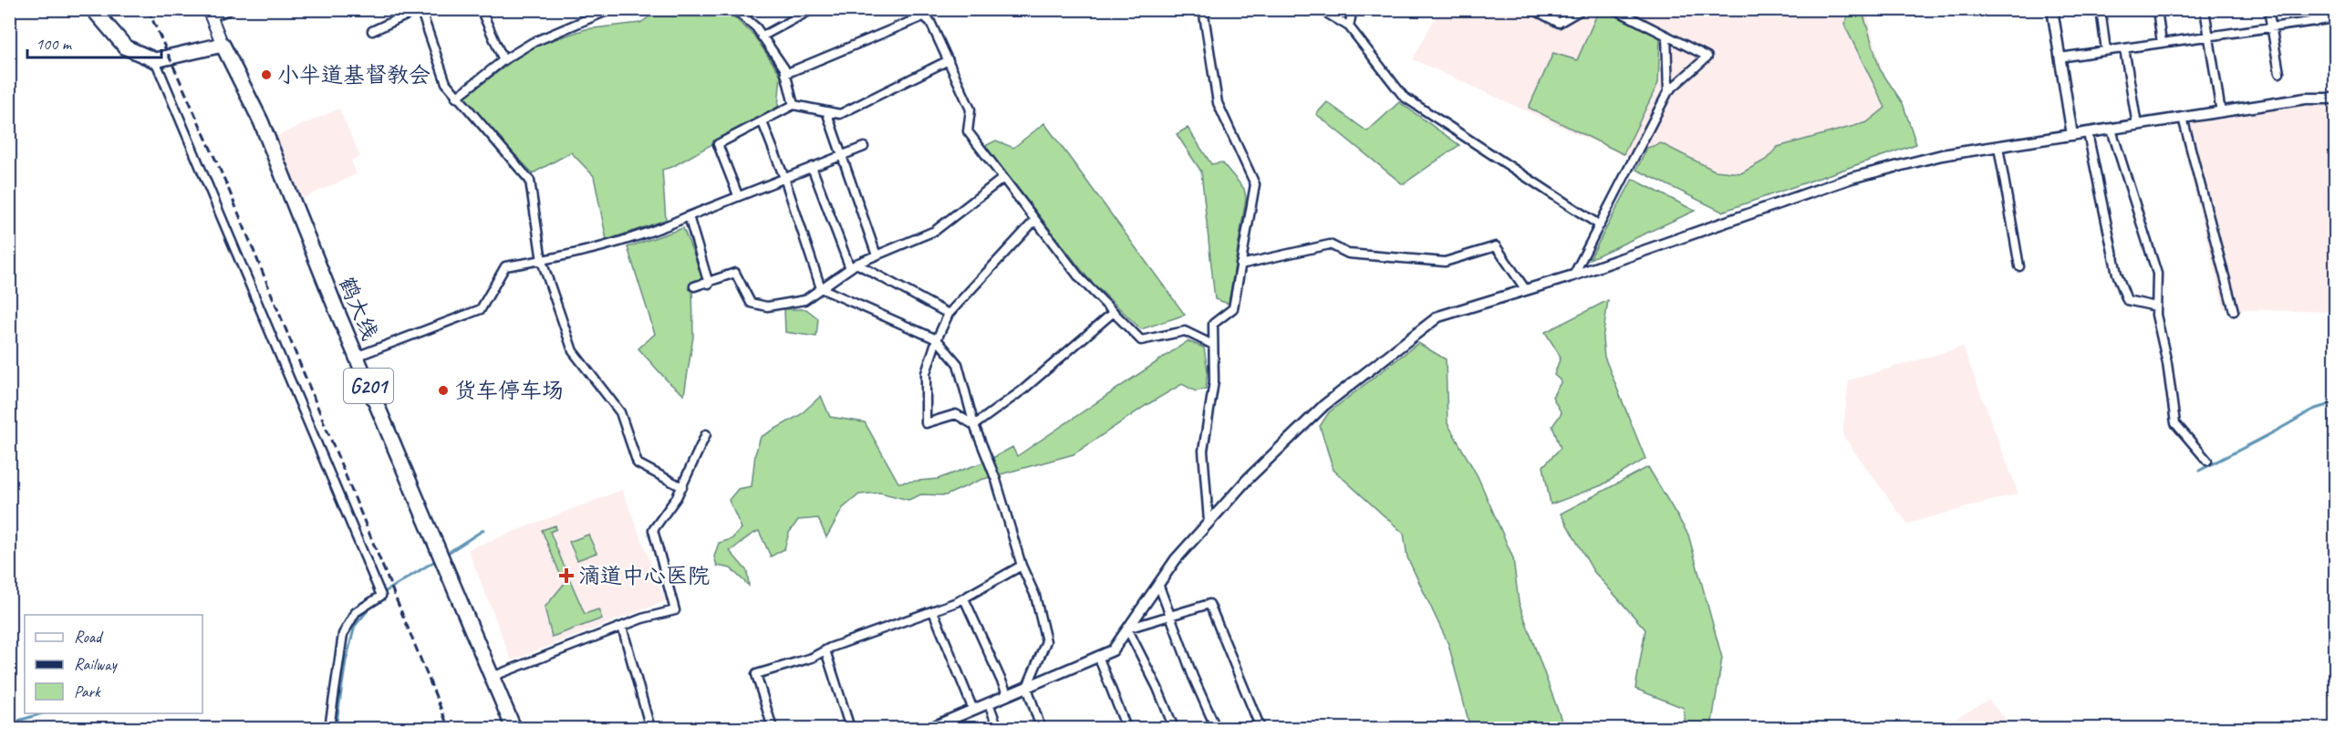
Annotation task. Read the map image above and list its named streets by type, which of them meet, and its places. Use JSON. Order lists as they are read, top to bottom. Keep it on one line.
{"streets":{"highway":["鹤大线","G201"]},"places":{"other":["小半道基督教会","货车停车场"],"health":["滴道中心医院"]},"legend":["Road","Railway","Park"],"scale_bar":"100 m"}
